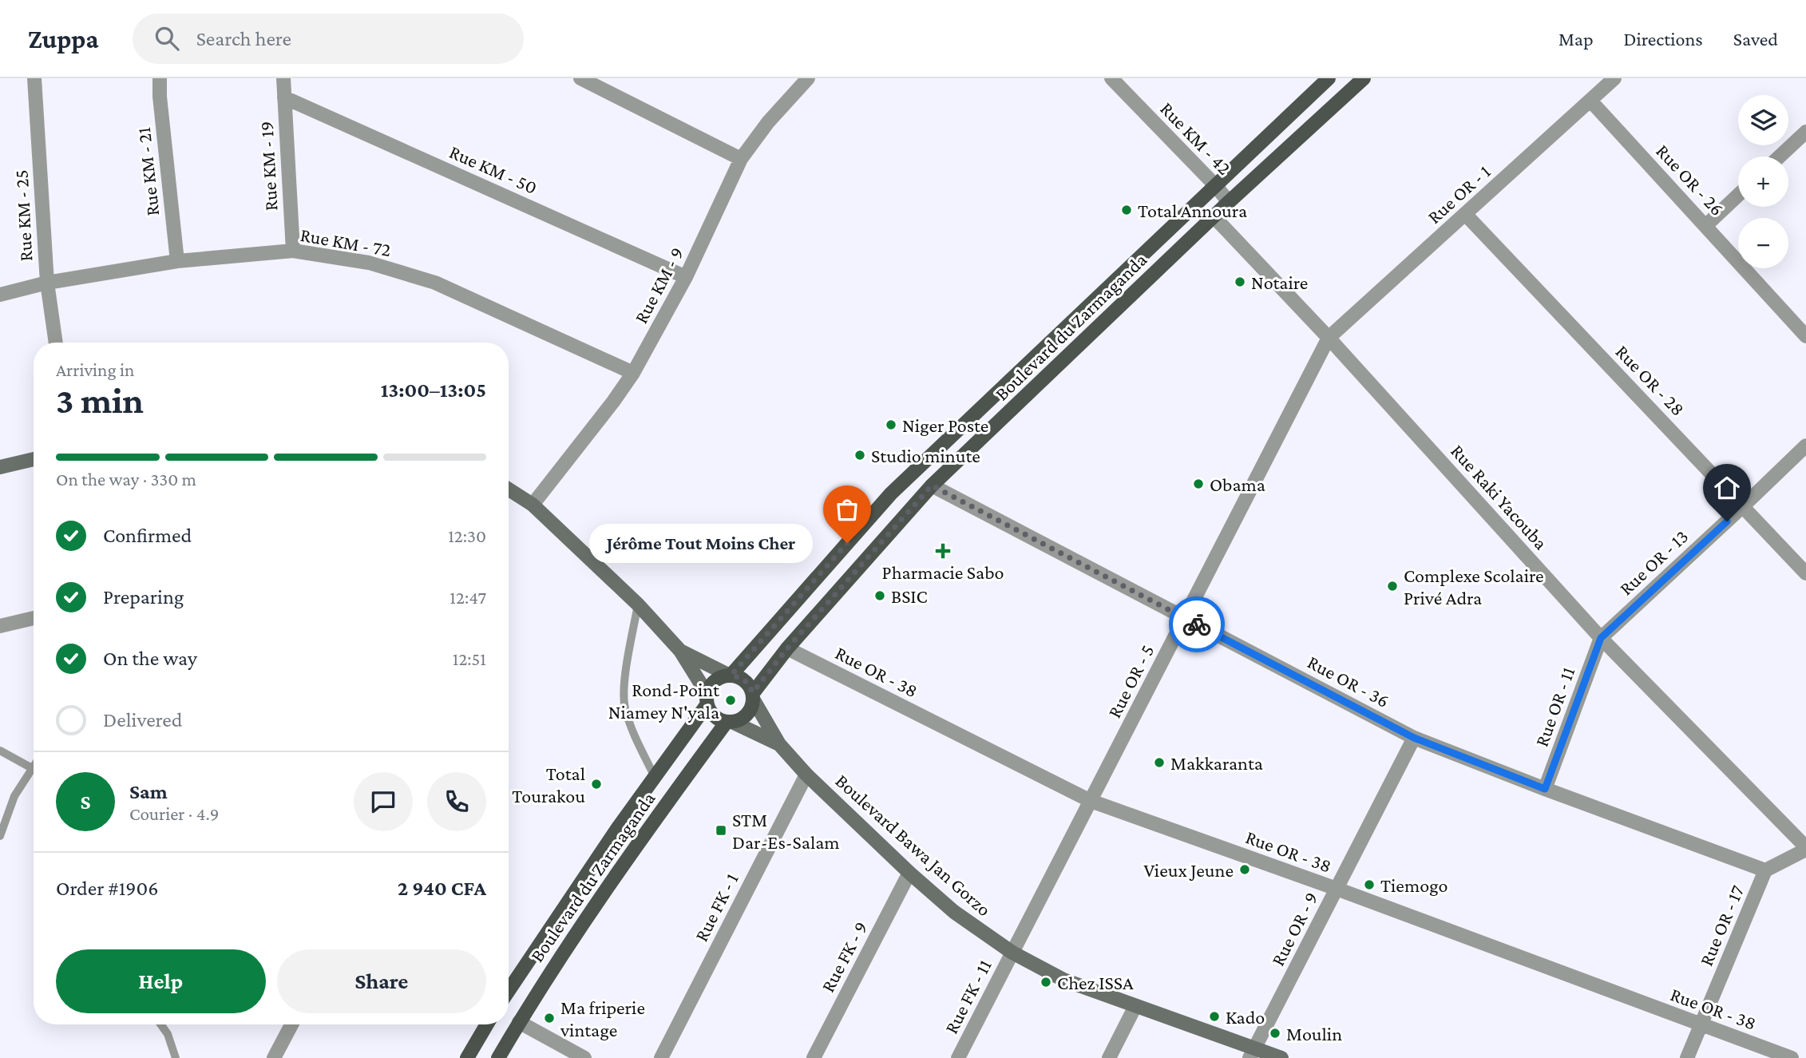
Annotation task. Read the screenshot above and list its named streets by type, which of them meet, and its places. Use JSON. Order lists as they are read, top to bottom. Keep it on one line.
{"streets":{"main road":["Boulevard du Zarmaganda","Boulevard Bawa Jan Gorzo"],"street":["Rue KM - 42","Rue KM - 19","Rue KM - 50","Rue KM - 21","Rue OR - 26","Rue OR - 1","Rue KM - 25","Rue KM - 72","Rue KM - 9","Rue OR - 28","Rue Raki Yacouba","Rue OR - 13","Rue OR - 38","Rue OR - 5","Rue OR - 36","Rue OR - 11","Rue FK - 1","Rue OR - 17","Rue OR - 9","Rue FK - 9","Rue FK - 11"]},"crossings":[["Rue KM - 42","Boulevard du Zarmaganda"],["Rue KM - 19","Rue KM - 50"],["Rue KM - 19","Rue KM - 72"],["Rue KM - 50","Rue KM - 9"],["Rue KM - 21","Rue KM - 72"],["Rue OR - 26","Rue OR - 1"],["Rue OR - 1","Rue OR - 28"],["Rue OR - 1","Rue Raki Yacouba"],["Rue OR - 1","Rue OR - 5"],["Rue KM - 25","Rue KM - 72"],["Rue KM - 72","Rue KM - 9"],["Boulevard du Zarmaganda","Rue Raki Yacouba"],["Boulevard du Zarmaganda","Rue OR - 38"],["Boulevard du Zarmaganda","Rue OR - 36"],["Boulevard du Zarmaganda","Boulevard Bawa Jan Gorzo"],["Rue OR - 28","Rue OR - 13"],["Rue Raki Yacouba","Rue OR - 13"],["Rue Raki Yacouba","Rue OR - 5"],["Rue Raki Yacouba","Rue OR - 11"],["Rue OR - 13","Rue OR - 11"],["Rue OR - 38","Rue OR - 5"],["Rue OR - 38","Rue OR - 17"],["Rue OR - 38","Rue OR - 9"],["Rue OR - 5","Rue OR - 36"],["Rue OR - 5","Boulevard Bawa Jan Gorzo"],["Rue OR - 5","Rue FK - 11"],["Rue OR - 36","Rue OR - 11"],["Rue OR - 36","Rue OR - 17"],["Rue OR - 36","Rue OR - 9"],["Boulevard Bawa Jan Gorzo","Rue FK - 1"],["Boulevard Bawa Jan Gorzo","Rue OR - 9"],["Boulevard Bawa Jan Gorzo","Rue FK - 9"],["Boulevard Bawa Jan Gorzo","Rue FK - 11"]],"places":{"other":["Total Annoura","Notaire","Niger Poste","Studio minute","Obama","Jérôme Tout Moins Cher","Complexe Scolaire Privé Adra","BSIC","Rond-Point Niamey N'yala","Makkaranta","Total Tourakou","Vieux Jeune","Tiemogo","Chez ISSA","Kado","Ma friperie vintage","Moulin"],"health":["Pharmacie Sabo"],"transit":["STM Dar-Es-Salam"]},"page":{"header":"Zuppa","search":"Search here","nav":["Map","Directions","Saved"],"map_buttons":["+","−"],"heading":["3 min","Arriving in","13:00–13:05"],"panel":["Sam","Courier · 4.9","Order #1906","2 940 CFA"],"bar":"On the way · 330 m","list":[["Confirmed","12:30"],["Preparing","12:47"],["On the way","12:51"],"Delivered"],"bubble":"Jérôme Tout Moins Cher","round":"S","buttons":["Help","Share"]}}
